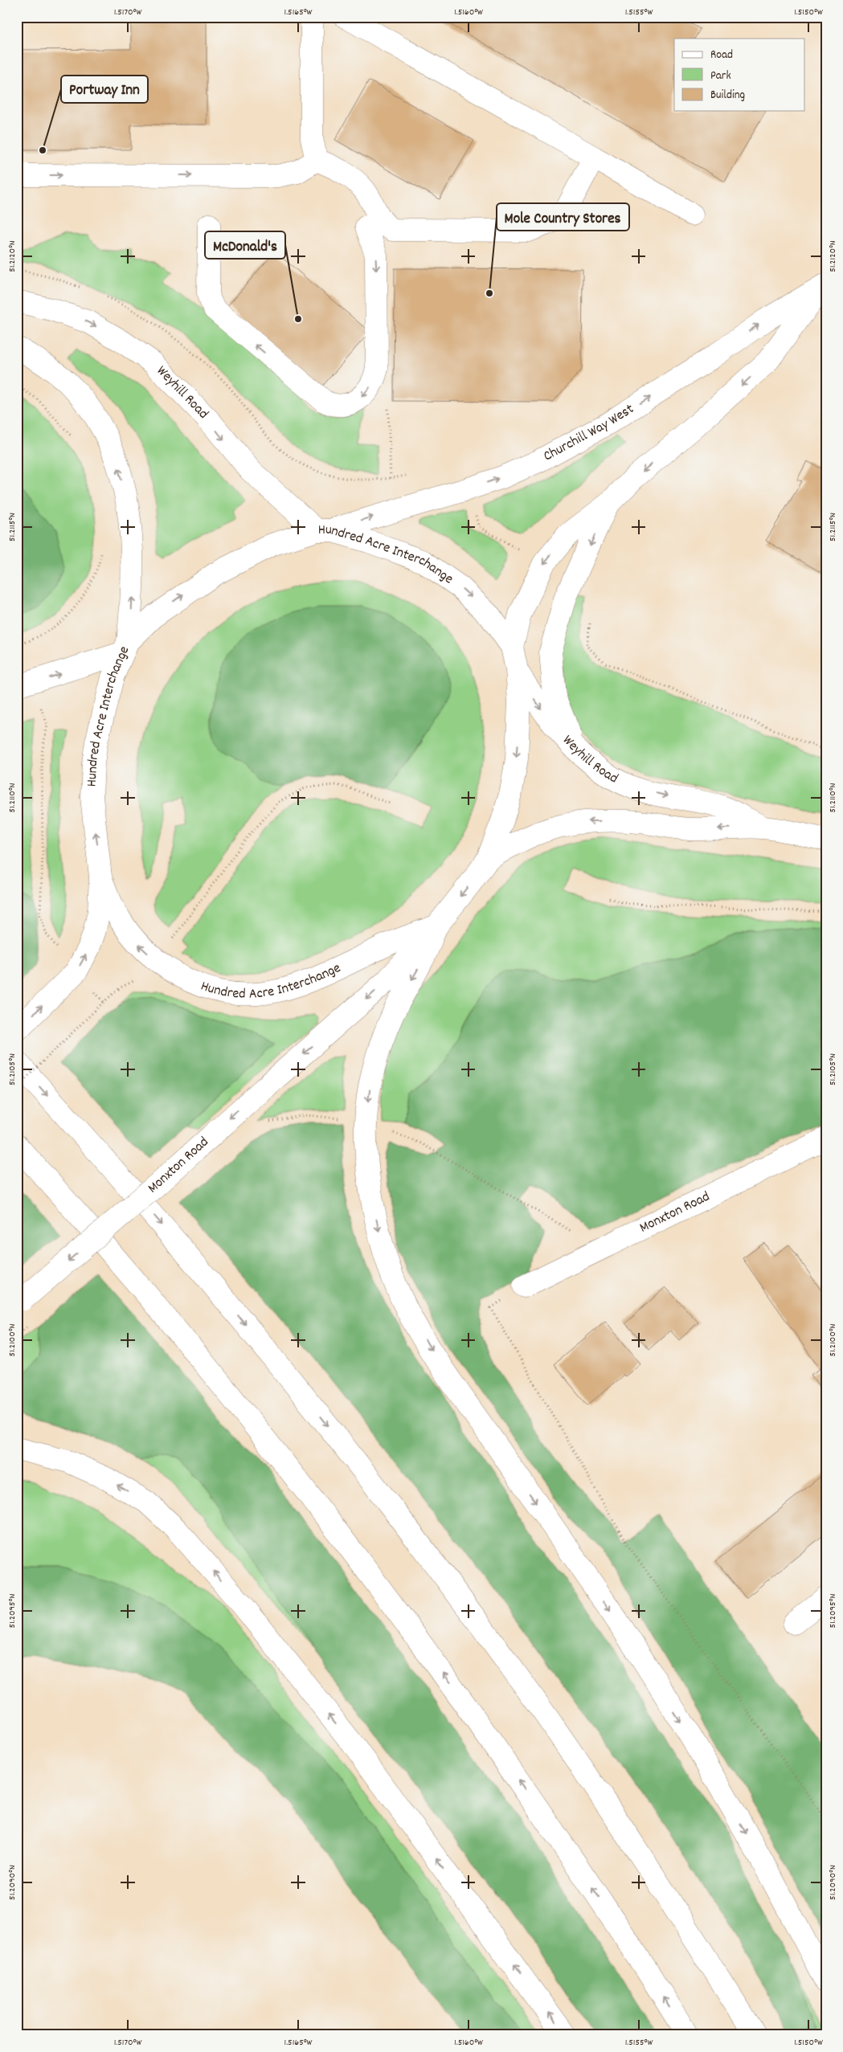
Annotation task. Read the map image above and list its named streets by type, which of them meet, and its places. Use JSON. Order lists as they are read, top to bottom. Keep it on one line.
{"streets":{"main road":["Weyhill Road","Churchill Way West","Hundred Acre Interchange","Monxton Road"]},"crossings":[["Weyhill Road","Churchill Way West"],["Weyhill Road","Hundred Acre Interchange"],["Churchill Way West","Hundred Acre Interchange"],["Hundred Acre Interchange","Monxton Road"]],"one_way":["Monxton Road"],"places":["Portway Inn","Mole Country Stores","McDonald's"],"legend":["Road","Park","Building"],"coordinates":["1.5170°W","1.5165°W","1.5160°W","1.5155°W","1.5150°W","51.2120°N","51.2115°N","51.2110°N","51.2105°N","51.2100°N","51.2095°N","51.2090°N"]}
